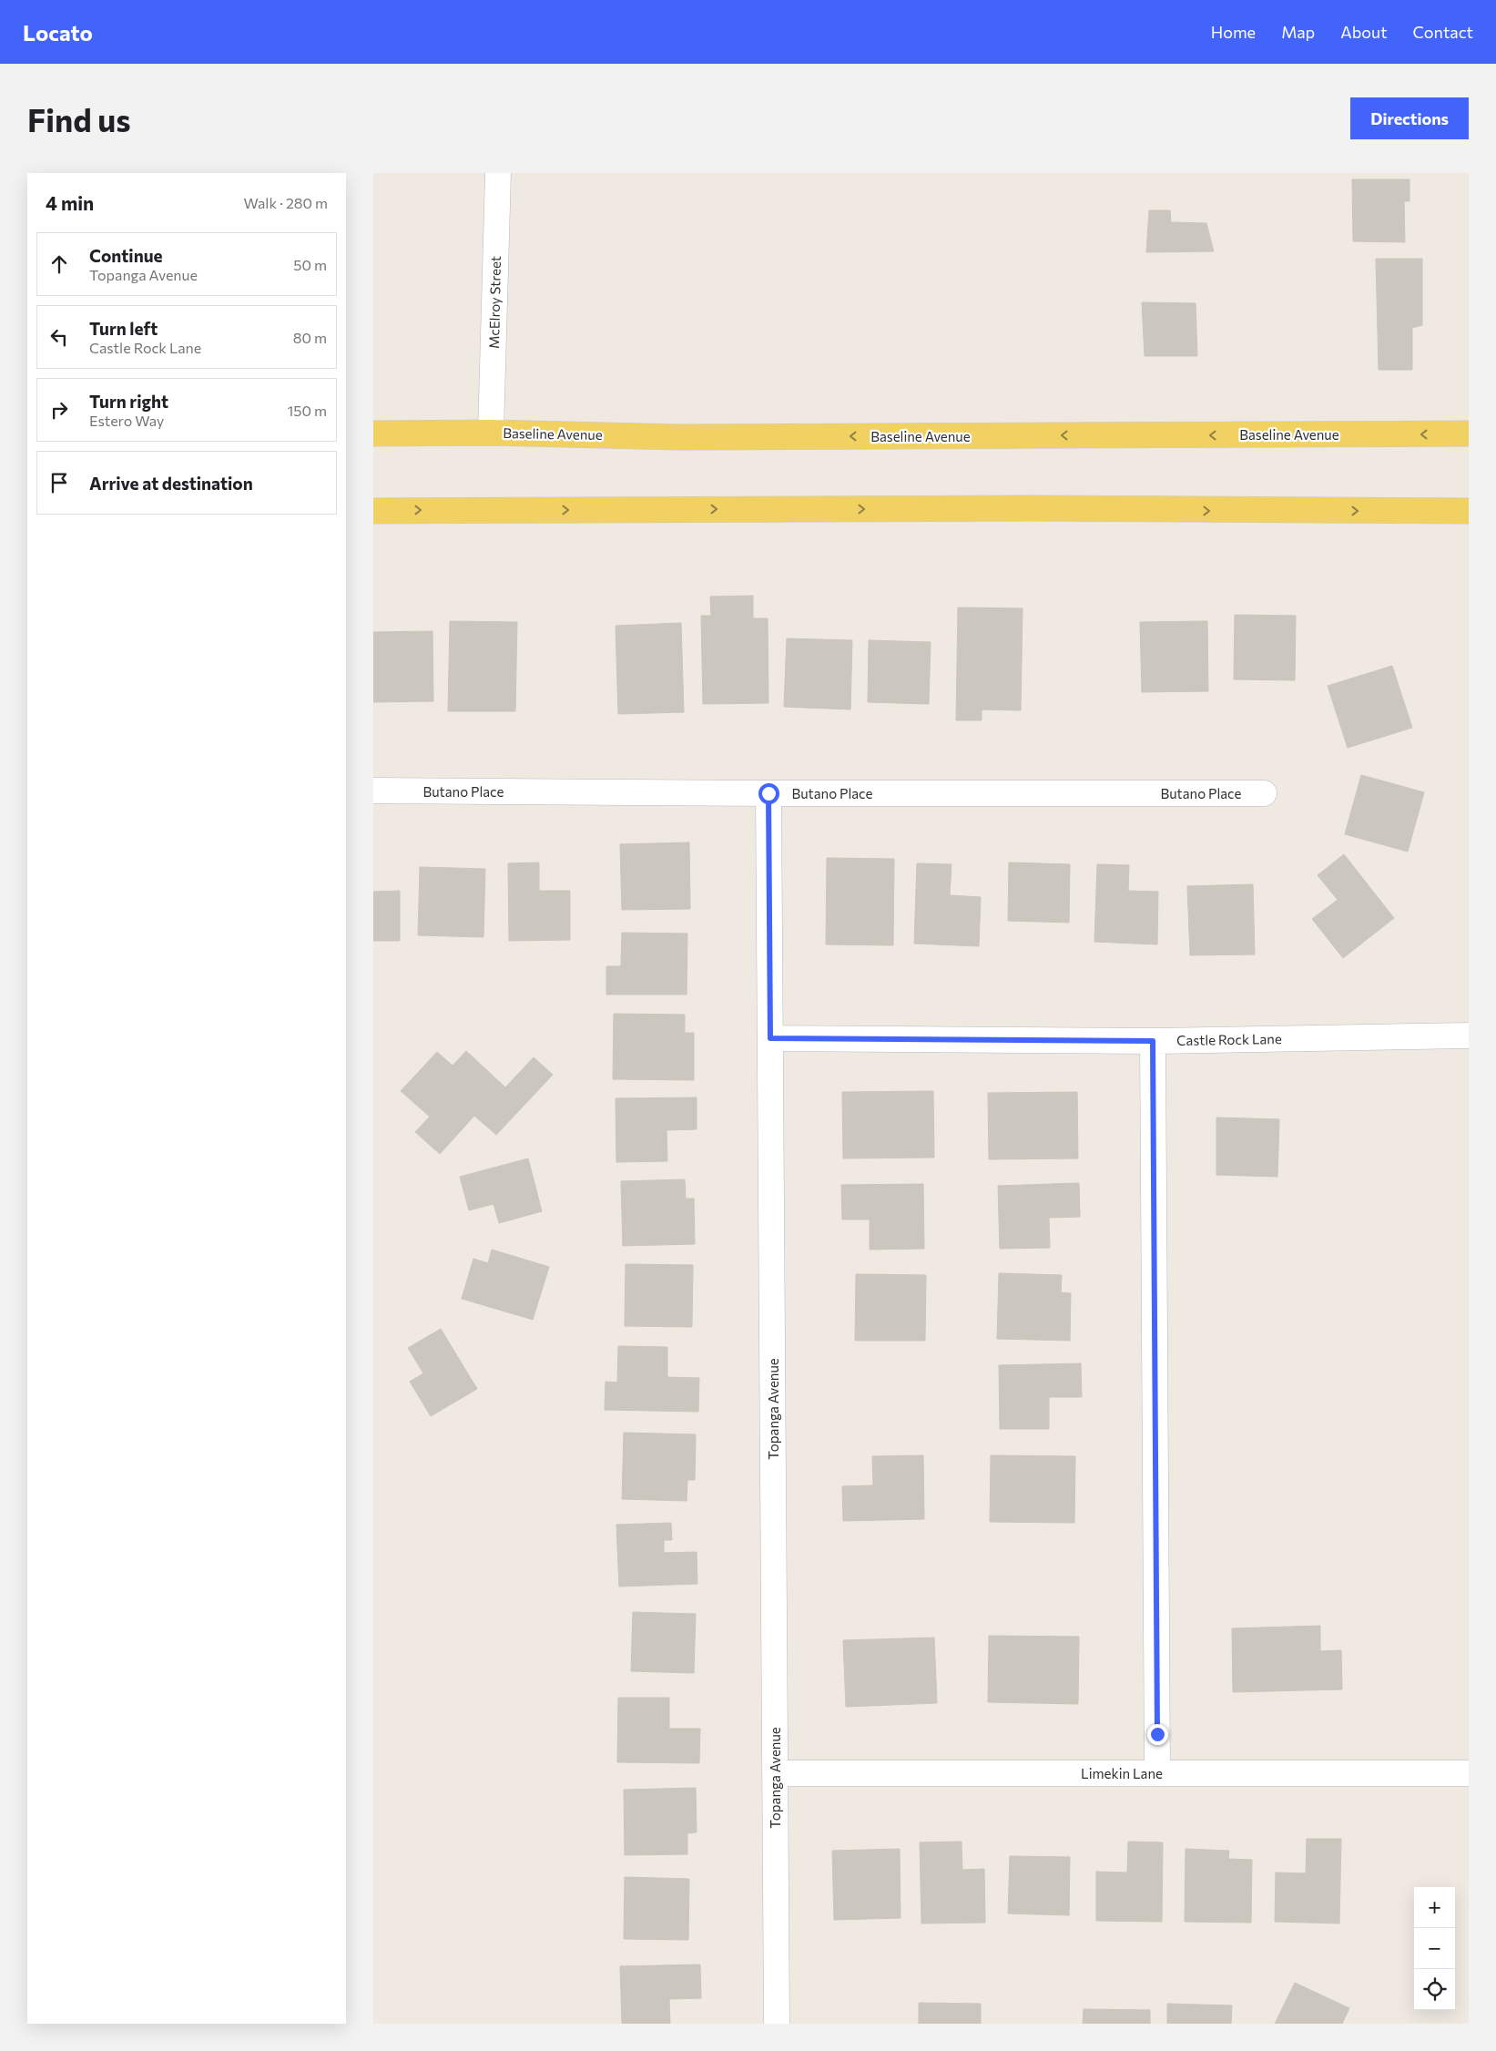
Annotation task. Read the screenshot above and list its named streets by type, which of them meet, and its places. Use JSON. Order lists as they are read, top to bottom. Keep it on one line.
{"streets":{"main road":["Baseline Avenue"],"street":["McElroy Street","Butano Place","Castle Rock Lane","Topanga Avenue","Limekin Lane"]},"crossings":[["McElroy Street","Baseline Avenue"],["Butano Place","Topanga Avenue"],["Castle Rock Lane","Topanga Avenue"],["Topanga Avenue","Limekin Lane"]],"page":{"header":"Locato","nav":["Home","Map","About","Contact"],"buttons":"Directions","title":"Find us","heading":["4 min","Walk · 280 m"],"list":[["Continue","Topanga Avenue","50 m"],["Turn left","Castle Rock Lane","80 m"],["Turn right","Estero Way","150 m"],"Arrive at destination"],"map_buttons":["+","−"]}}
